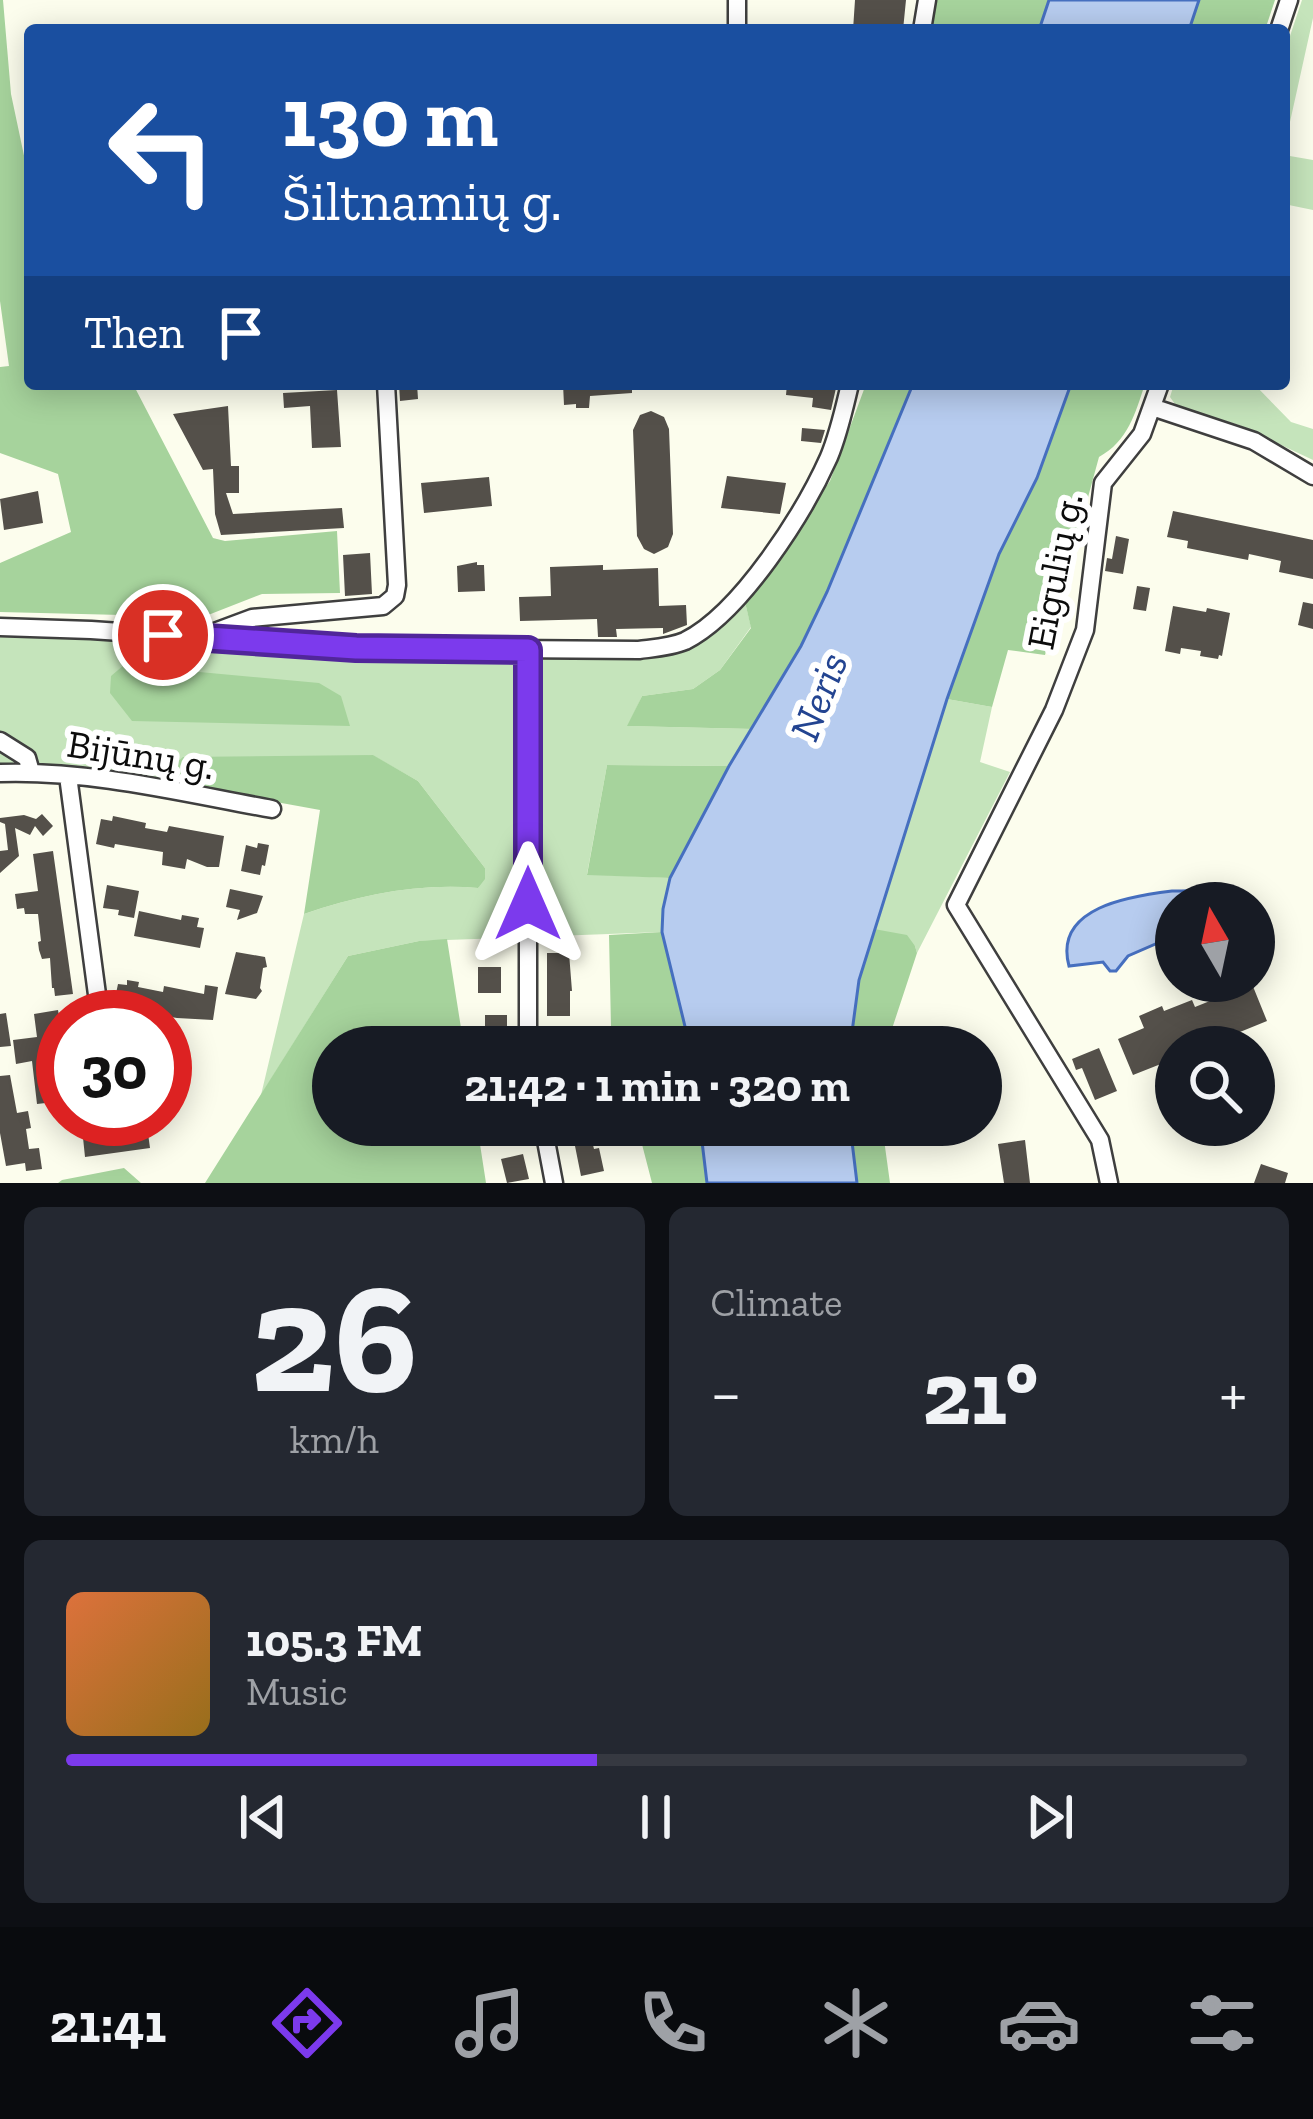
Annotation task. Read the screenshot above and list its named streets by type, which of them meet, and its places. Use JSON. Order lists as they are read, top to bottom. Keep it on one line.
{"streets":{"street":["Eigulių g.","Bijūnų g."]},"water":["Neris"],"north":"top","page":{"turn":["130 m","Šiltnamių g."],"then":"Then","limit":"30","trip":"21:42 · 1 min · 320 m","tile":[["26","km/h"],"Climate"],"heat":["−","21°","+"],"song":["105.3 FM","Music"],"tabs":"21:41"}}
